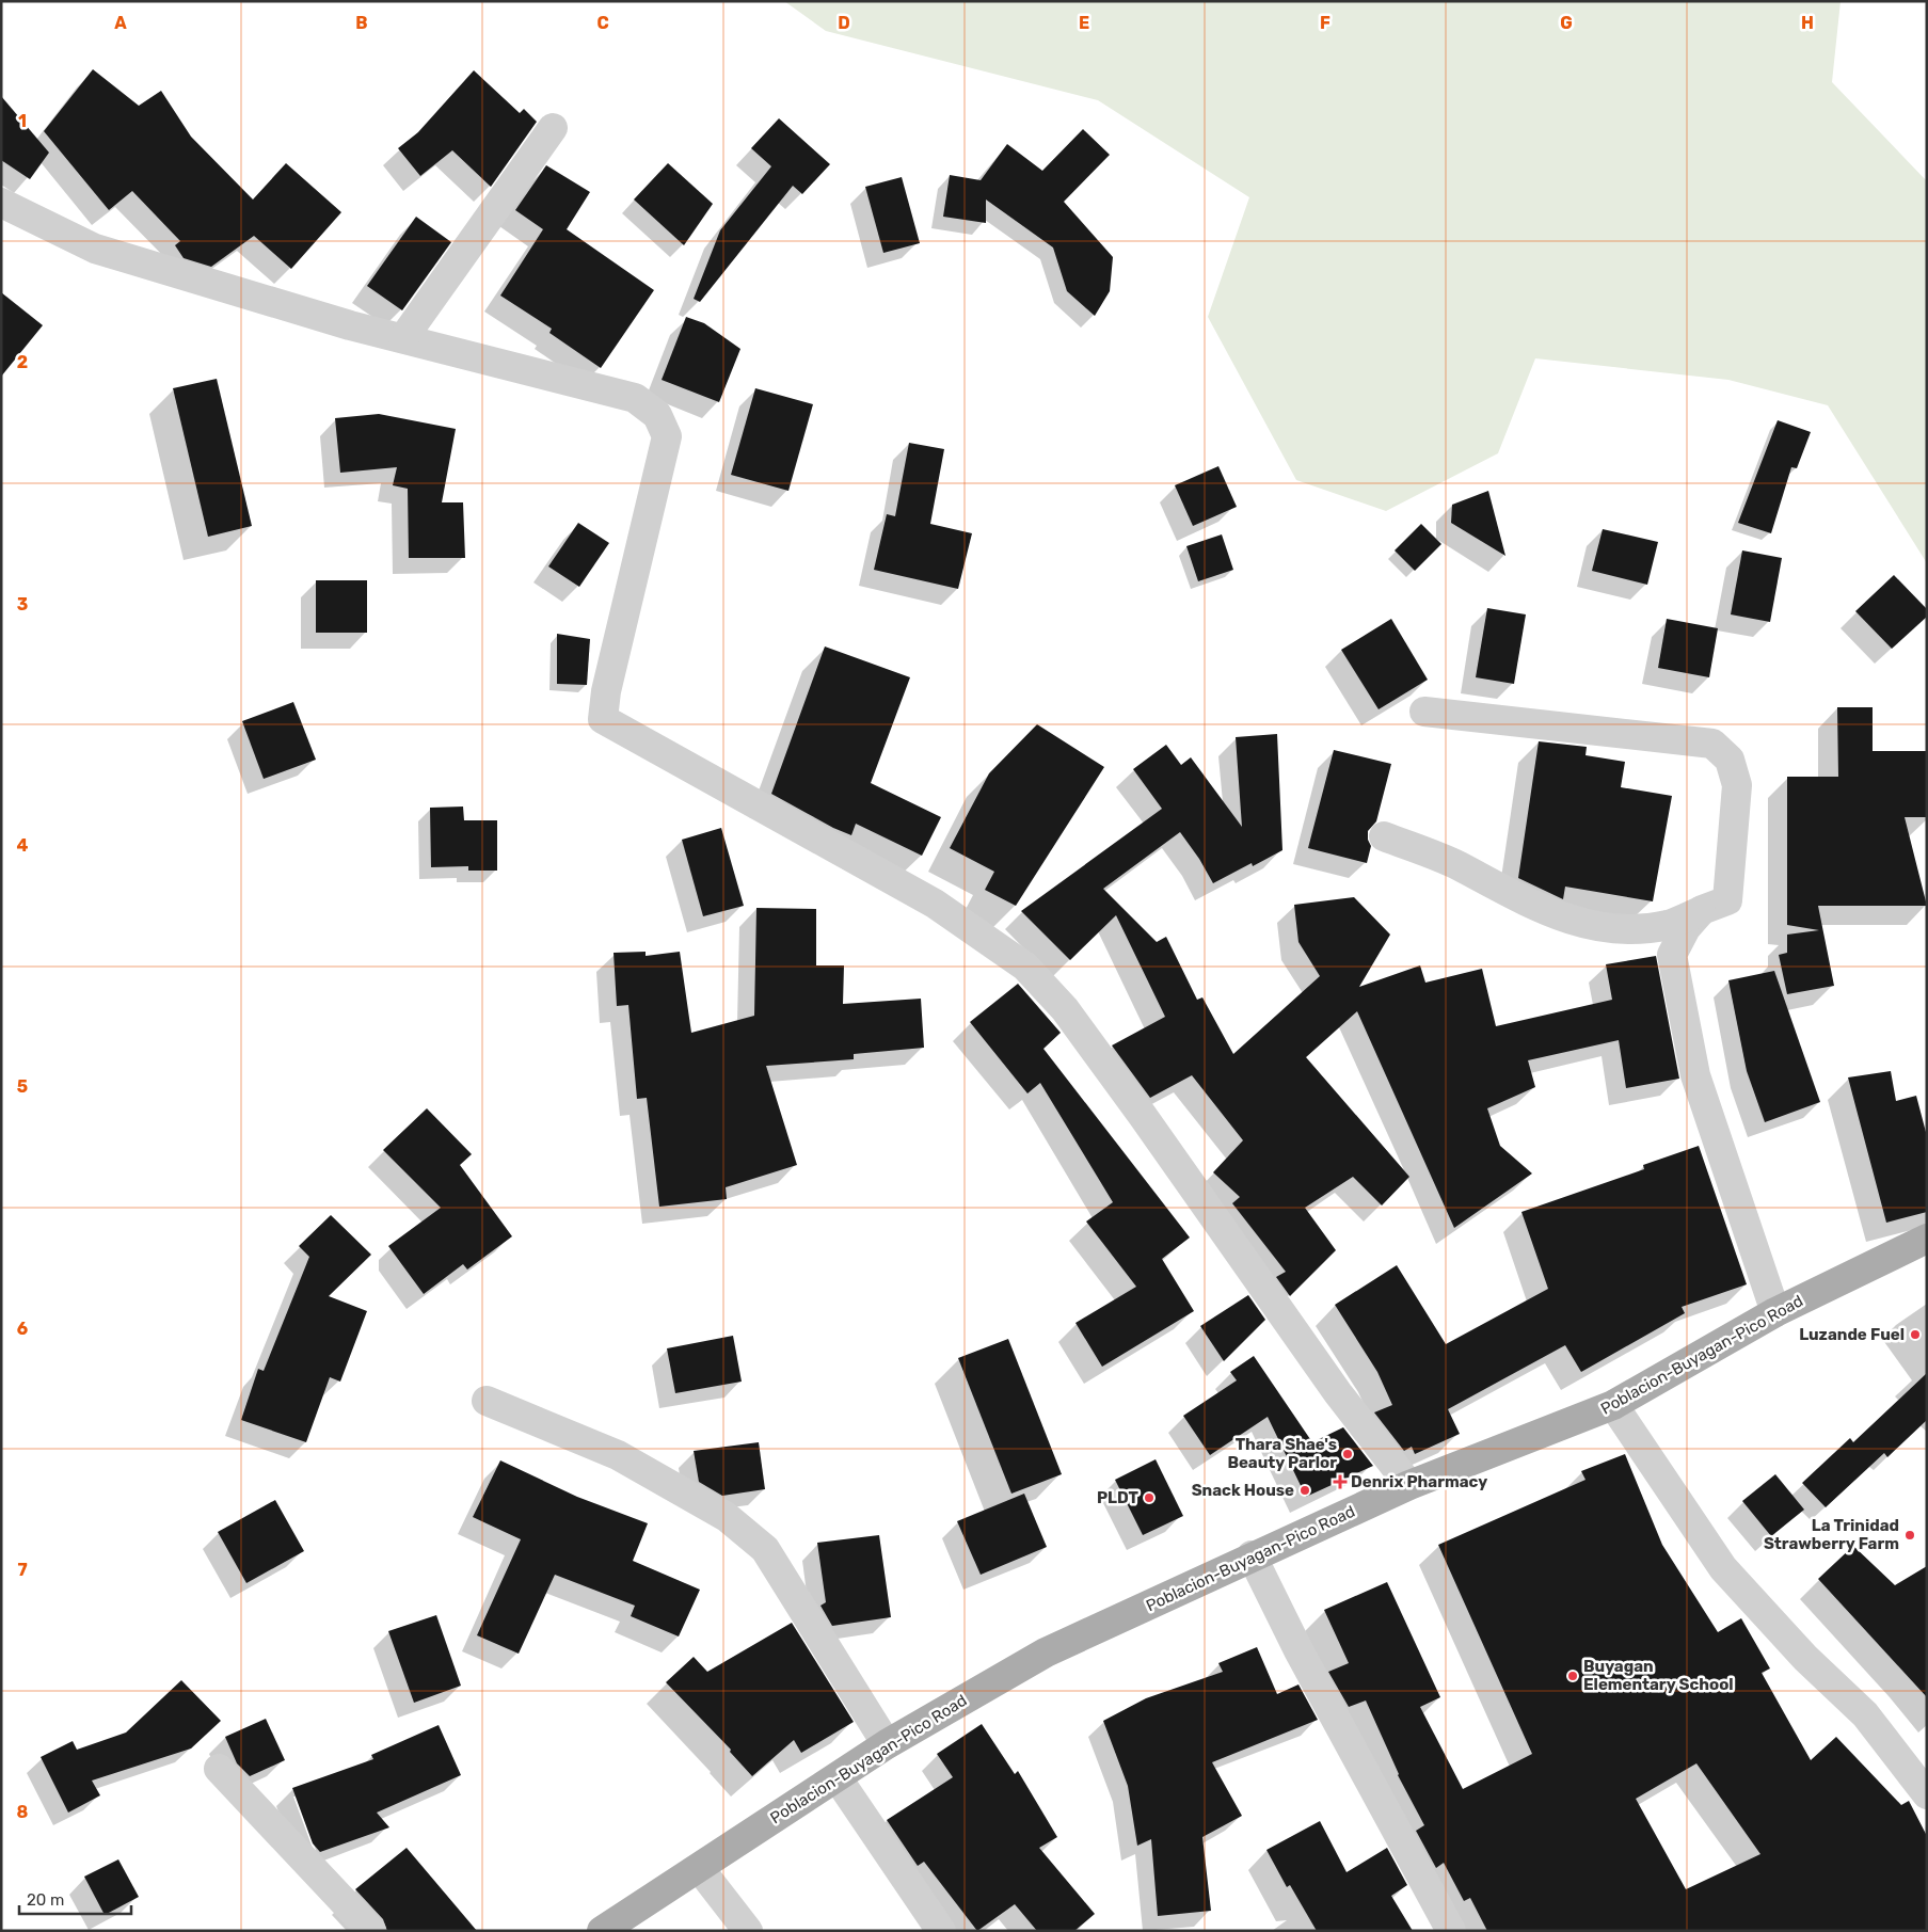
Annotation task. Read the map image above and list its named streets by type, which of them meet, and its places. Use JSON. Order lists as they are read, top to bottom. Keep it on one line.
{"streets":{"main road":["Poblacion-Buyagan-Pico Road"]},"places":{"other":["Luzande Fuel","Thara Shae's Beauty Parlor","Snack House","PLDT","La Trinidad Strawberry Farm","Buyagan Elementary School"],"health":["Denrix Pharmacy"]},"scale_bar":"20 m","grid":{"columns":["A","B","C","D","E","F","G","H"],"rows":["1","2","3","4","5","6","7","8"]}}
